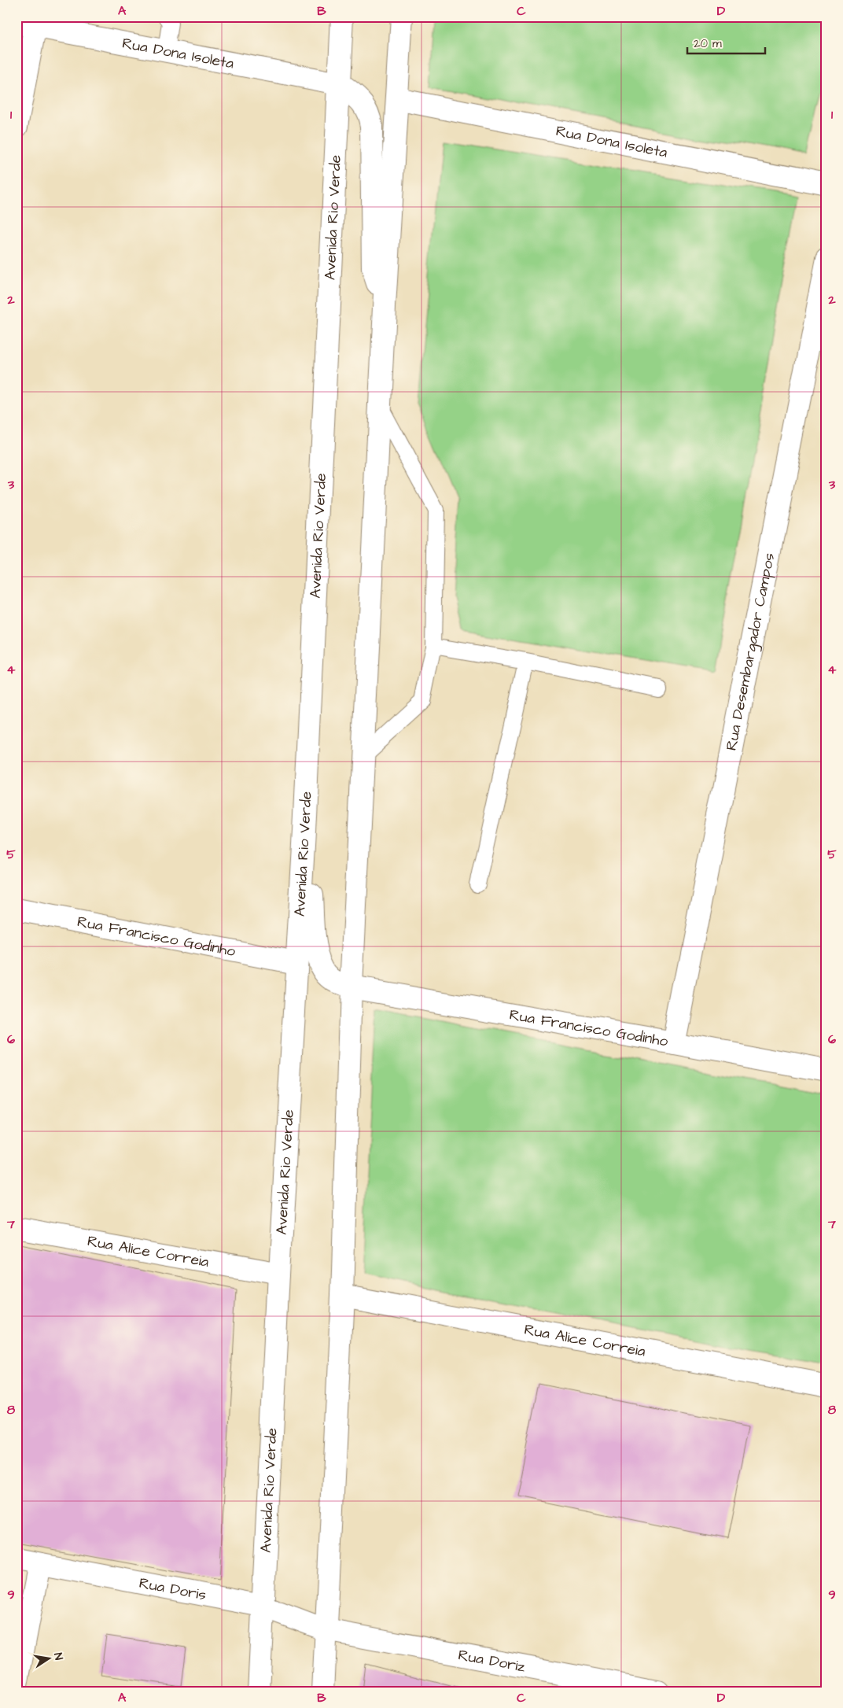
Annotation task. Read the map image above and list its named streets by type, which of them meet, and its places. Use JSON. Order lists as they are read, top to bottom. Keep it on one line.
{"streets":{"street":["Rua Dona Isoleta","Avenida Rio Verde","Rua Desembargador Campos","Rua Francisco Godinho","Rua Alice Correia","Rua Doris","Rua Doriz"]},"crossings":[["Rua Dona Isoleta","Avenida Rio Verde"],["Avenida Rio Verde","Rua Francisco Godinho"],["Avenida Rio Verde","Rua Alice Correia"],["Avenida Rio Verde","Rua Doris"],["Rua Desembargador Campos","Rua Francisco Godinho"],["Rua Doris","Rua Doriz"]],"scale_bar":"20 m","north":"right","grid":{"columns":["A","B","C","D"],"rows":["1","2","3","4","5","6","7","8","9"]}}
